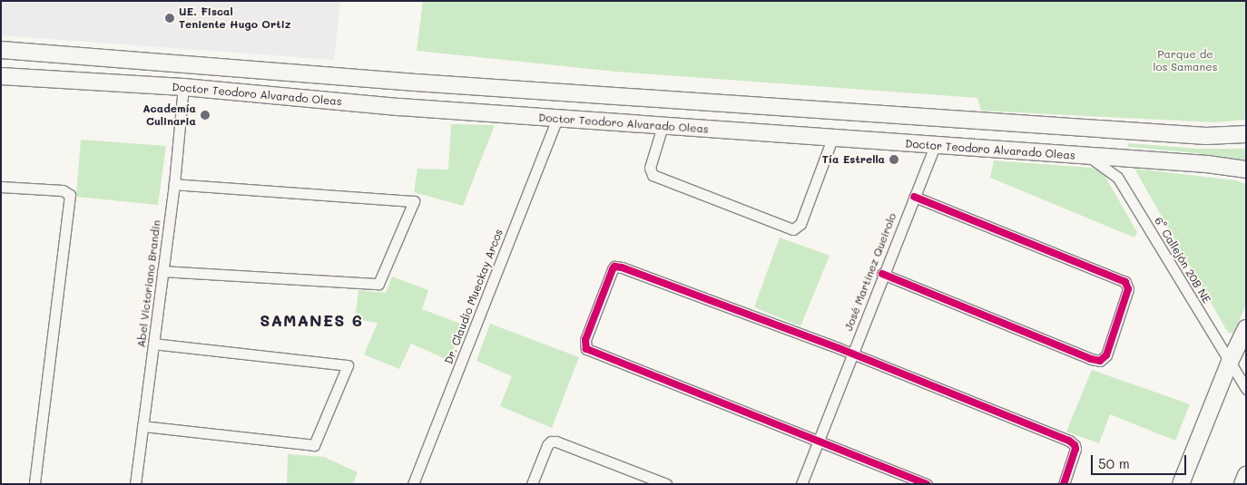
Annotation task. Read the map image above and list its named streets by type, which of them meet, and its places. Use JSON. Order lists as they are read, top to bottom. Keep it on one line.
{"streets":{"main road":["Doctor Teodoro Alvarado Oleas"],"street":["6° Callejón 20B NE","José Martínez Queirolo","Abel Victoriano Brandin","Dr. Claudio Mueckay Arcos"]},"crossings":[["Doctor Teodoro Alvarado Oleas","6° Callejón 20B NE"],["Doctor Teodoro Alvarado Oleas","José Martínez Queirolo"],["Doctor Teodoro Alvarado Oleas","Abel Victoriano Brandin"],["Doctor Teodoro Alvarado Oleas","Dr. Claudio Mueckay Arcos"]],"districts":["SAMANES 6"],"parks":["Parque de los Samanes"],"places":["UE. Fiscal Teniente Hugo Ortiz","Academía Culinaria","Tía Estrella"],"scale_bar":"50 m"}
